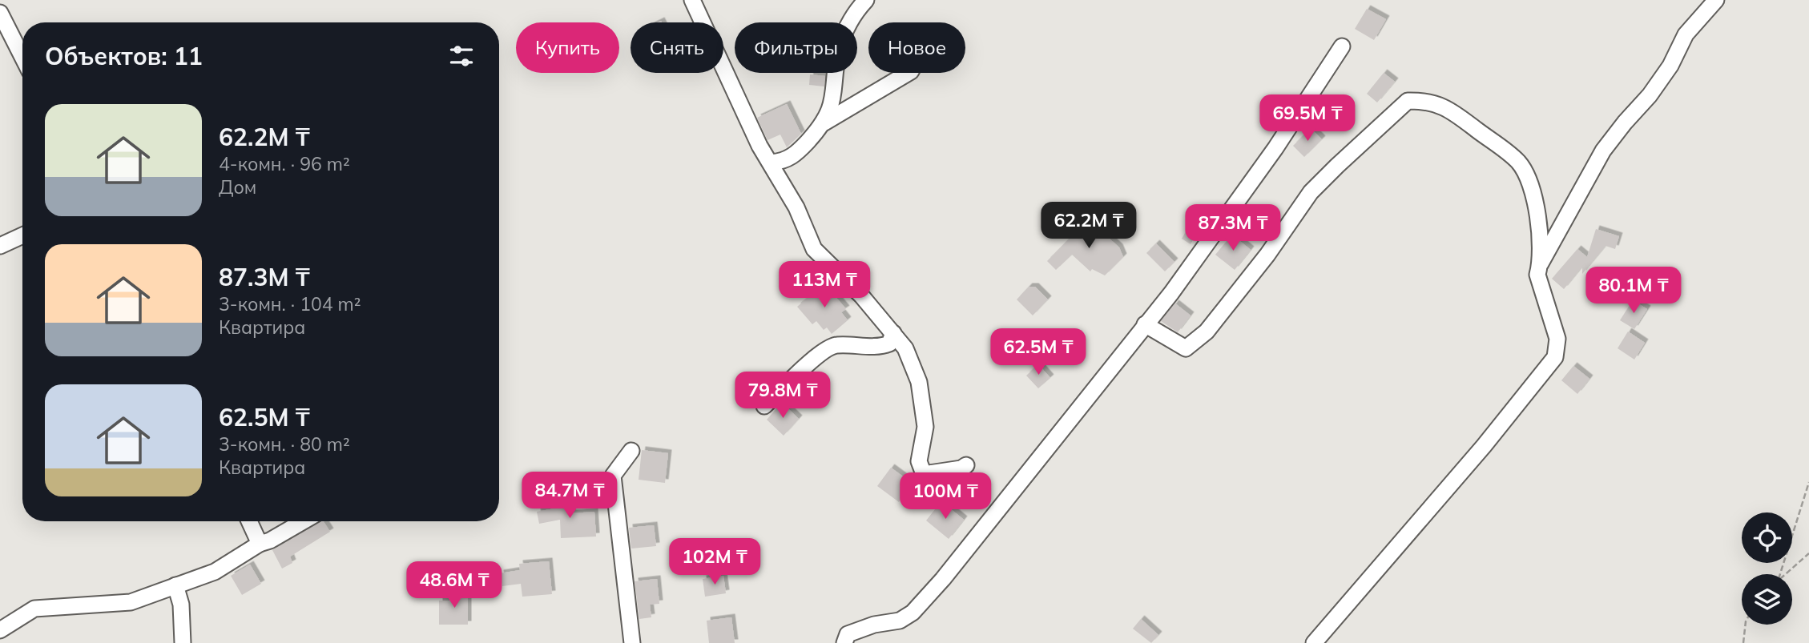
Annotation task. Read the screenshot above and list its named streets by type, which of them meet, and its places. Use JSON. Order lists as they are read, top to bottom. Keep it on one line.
{"page":{"chip":["Купить","Снять","Фильтры","Новое"],"heading":"Объектов: 11","list":[{"name":"62.2M ₸","note":"4-комн. · 96 m² · Дом"},{"name":"87.3M ₸","note":"3-комн. · 104 m² · Квартира"},{"name":"62.5M ₸","note":"3-комн. · 80 m² · Квартира"}],"price":["69.5M ₸","62.2M ₸","87.3M ₸","113M ₸","80.1M ₸","62.5M ₸","79.8M ₸","84.7M ₸","100M ₸","102M ₸","48.6M ₸"]}}
